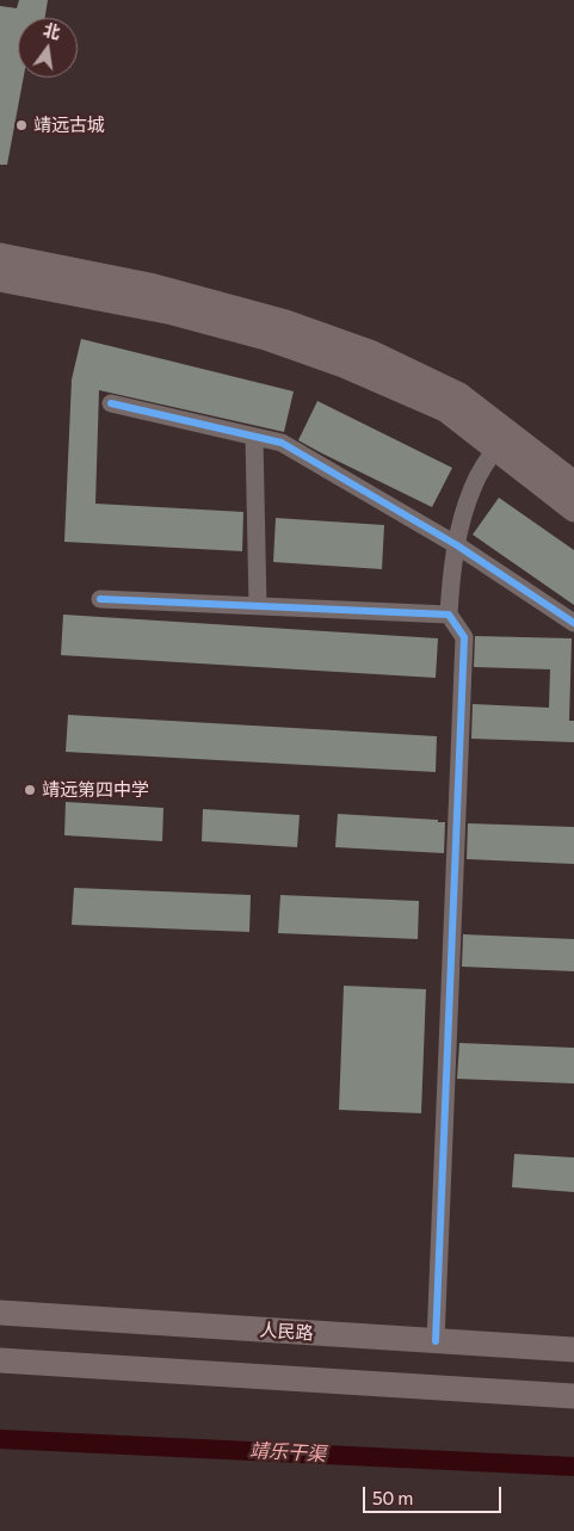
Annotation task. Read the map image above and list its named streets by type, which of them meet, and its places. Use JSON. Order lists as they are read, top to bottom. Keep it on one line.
{"streets":{"main road":["人民路"]},"water":["靖乐干渠"],"places":["靖远古城","靖远第四中学"],"scale_bar":"50 m","north":"top"}
